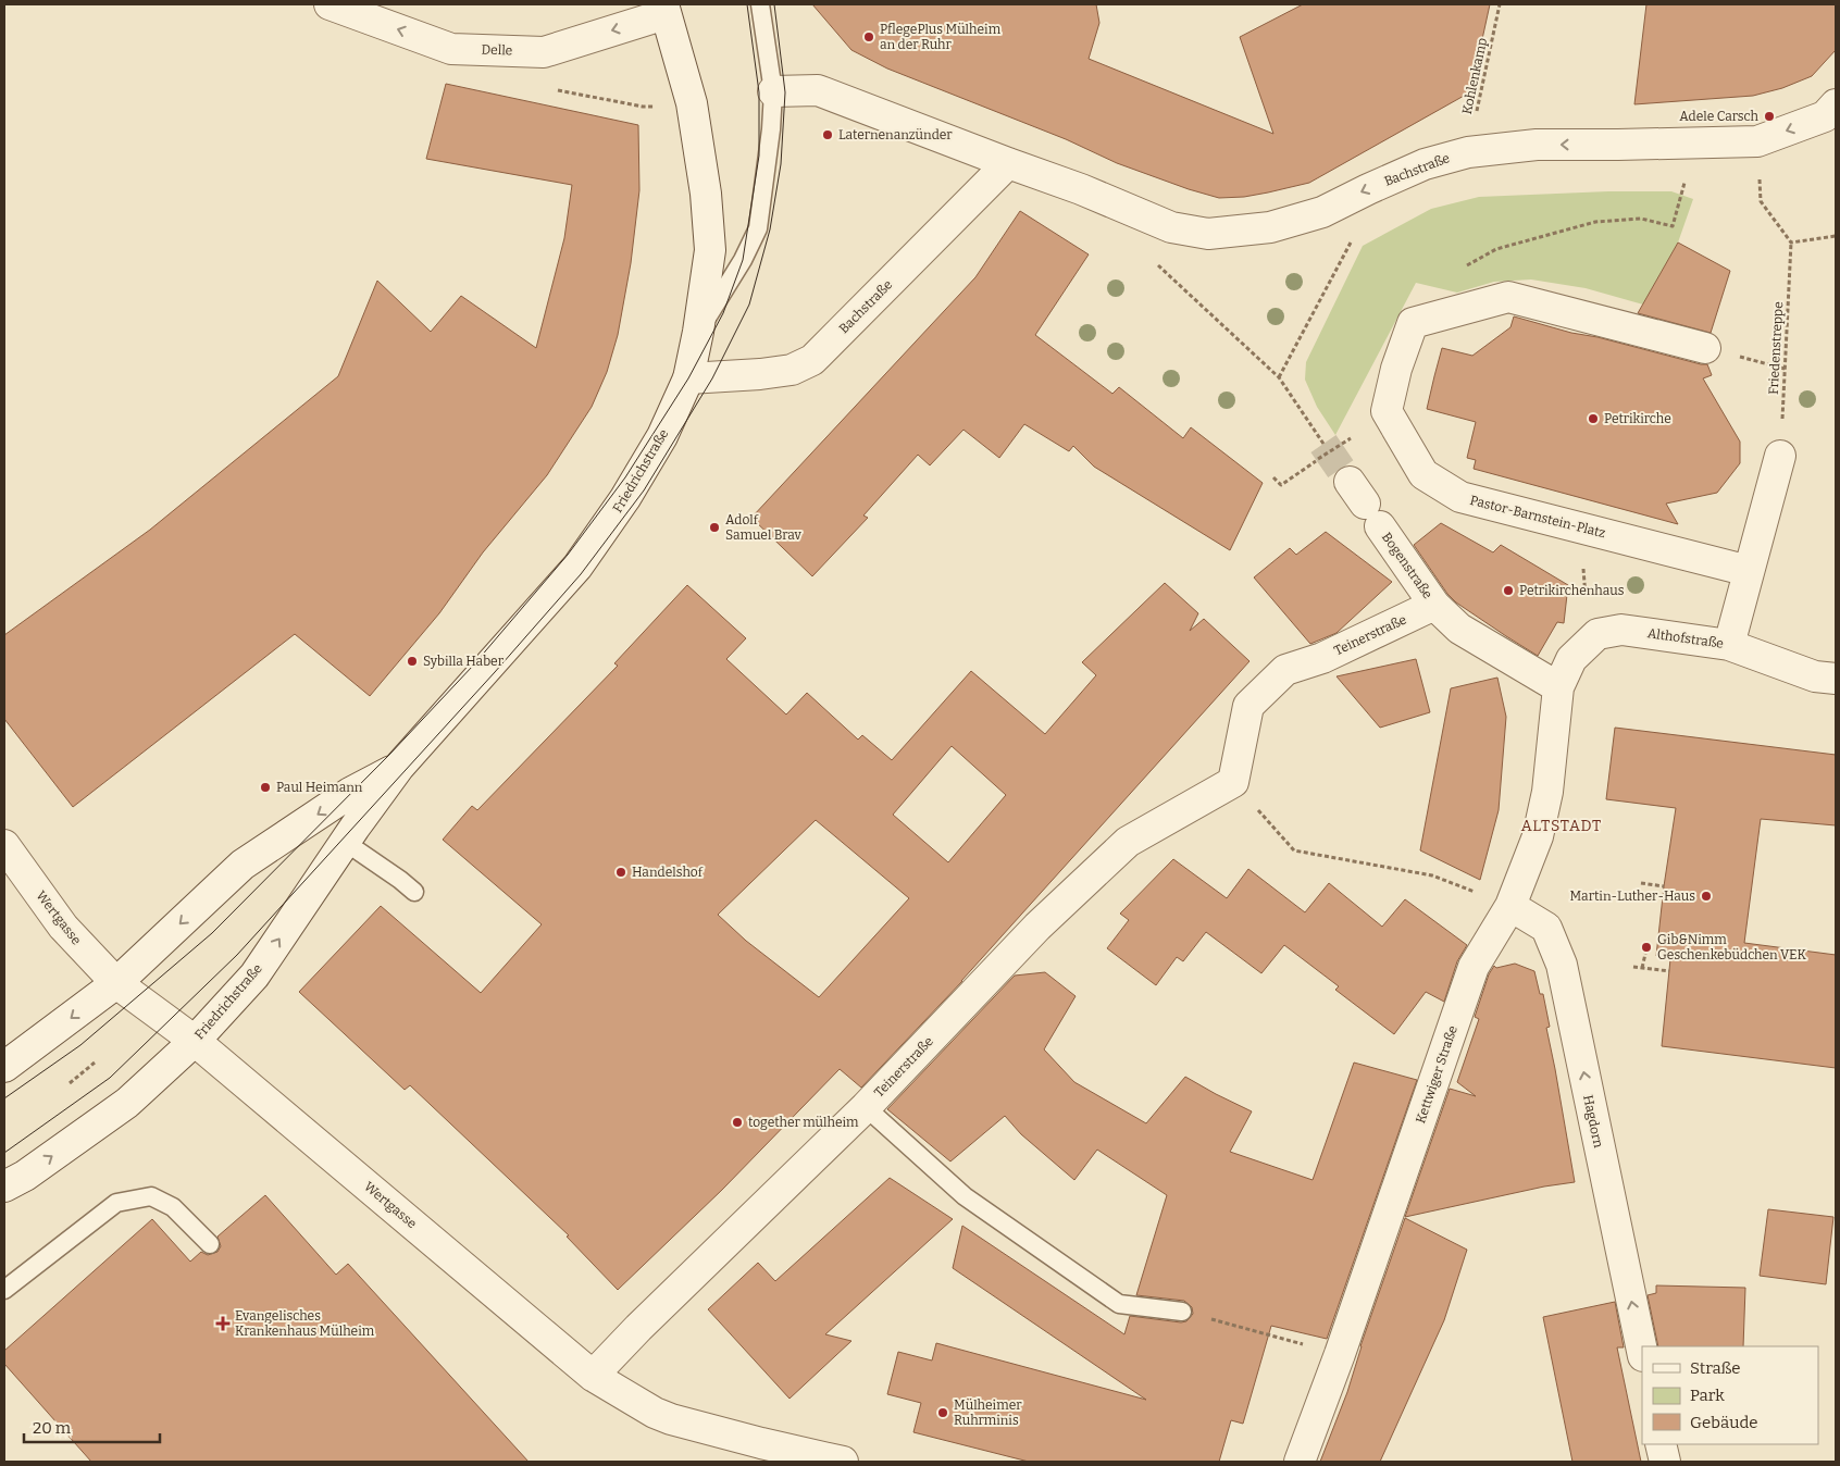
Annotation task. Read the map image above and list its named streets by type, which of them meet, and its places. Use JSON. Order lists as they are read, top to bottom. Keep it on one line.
{"streets":{"street":["Delle","Bachstraße","Friedrichstraße","Pastor-Barnstein-Platz","Bogenstraße","Teinerstraße","Althofstraße","Wertgasse","Kettwiger Straße","Hagdorn"],"path":["Kohlenkamp","Friedenstreppe"]},"crossings":[["Delle","Friedrichstraße"],["Kohlenkamp","Bachstraße"],["Bachstraße","Friedrichstraße"],["Friedrichstraße","Wertgasse"],["Bogenstraße","Teinerstraße"],["Teinerstraße","Wertgasse"],["Althofstraße","Kettwiger Straße"],["Kettwiger Straße","Hagdorn"]],"one_way":["Delle","Hagdorn"],"districts":["ALTSTADT"],"places":{"other":["PflegePlus Mülheim an der Ruhr","Adele Carsch","Laternenanzünder","Petrikirche","Adolf Samuel Brav","Petrikirchenhaus","Sybilla Haber","Paul Heimann","Handelshof","Martin-Luther-Haus","Gib&Nimm Geschenkebüdchen VEK","together mülheim","Mülheimer Ruhrminis"],"health":["Evangelisches Krankenhaus Mülheim"]},"legend":["Straße","Park","Gebäude"],"scale_bar":"20 m"}
